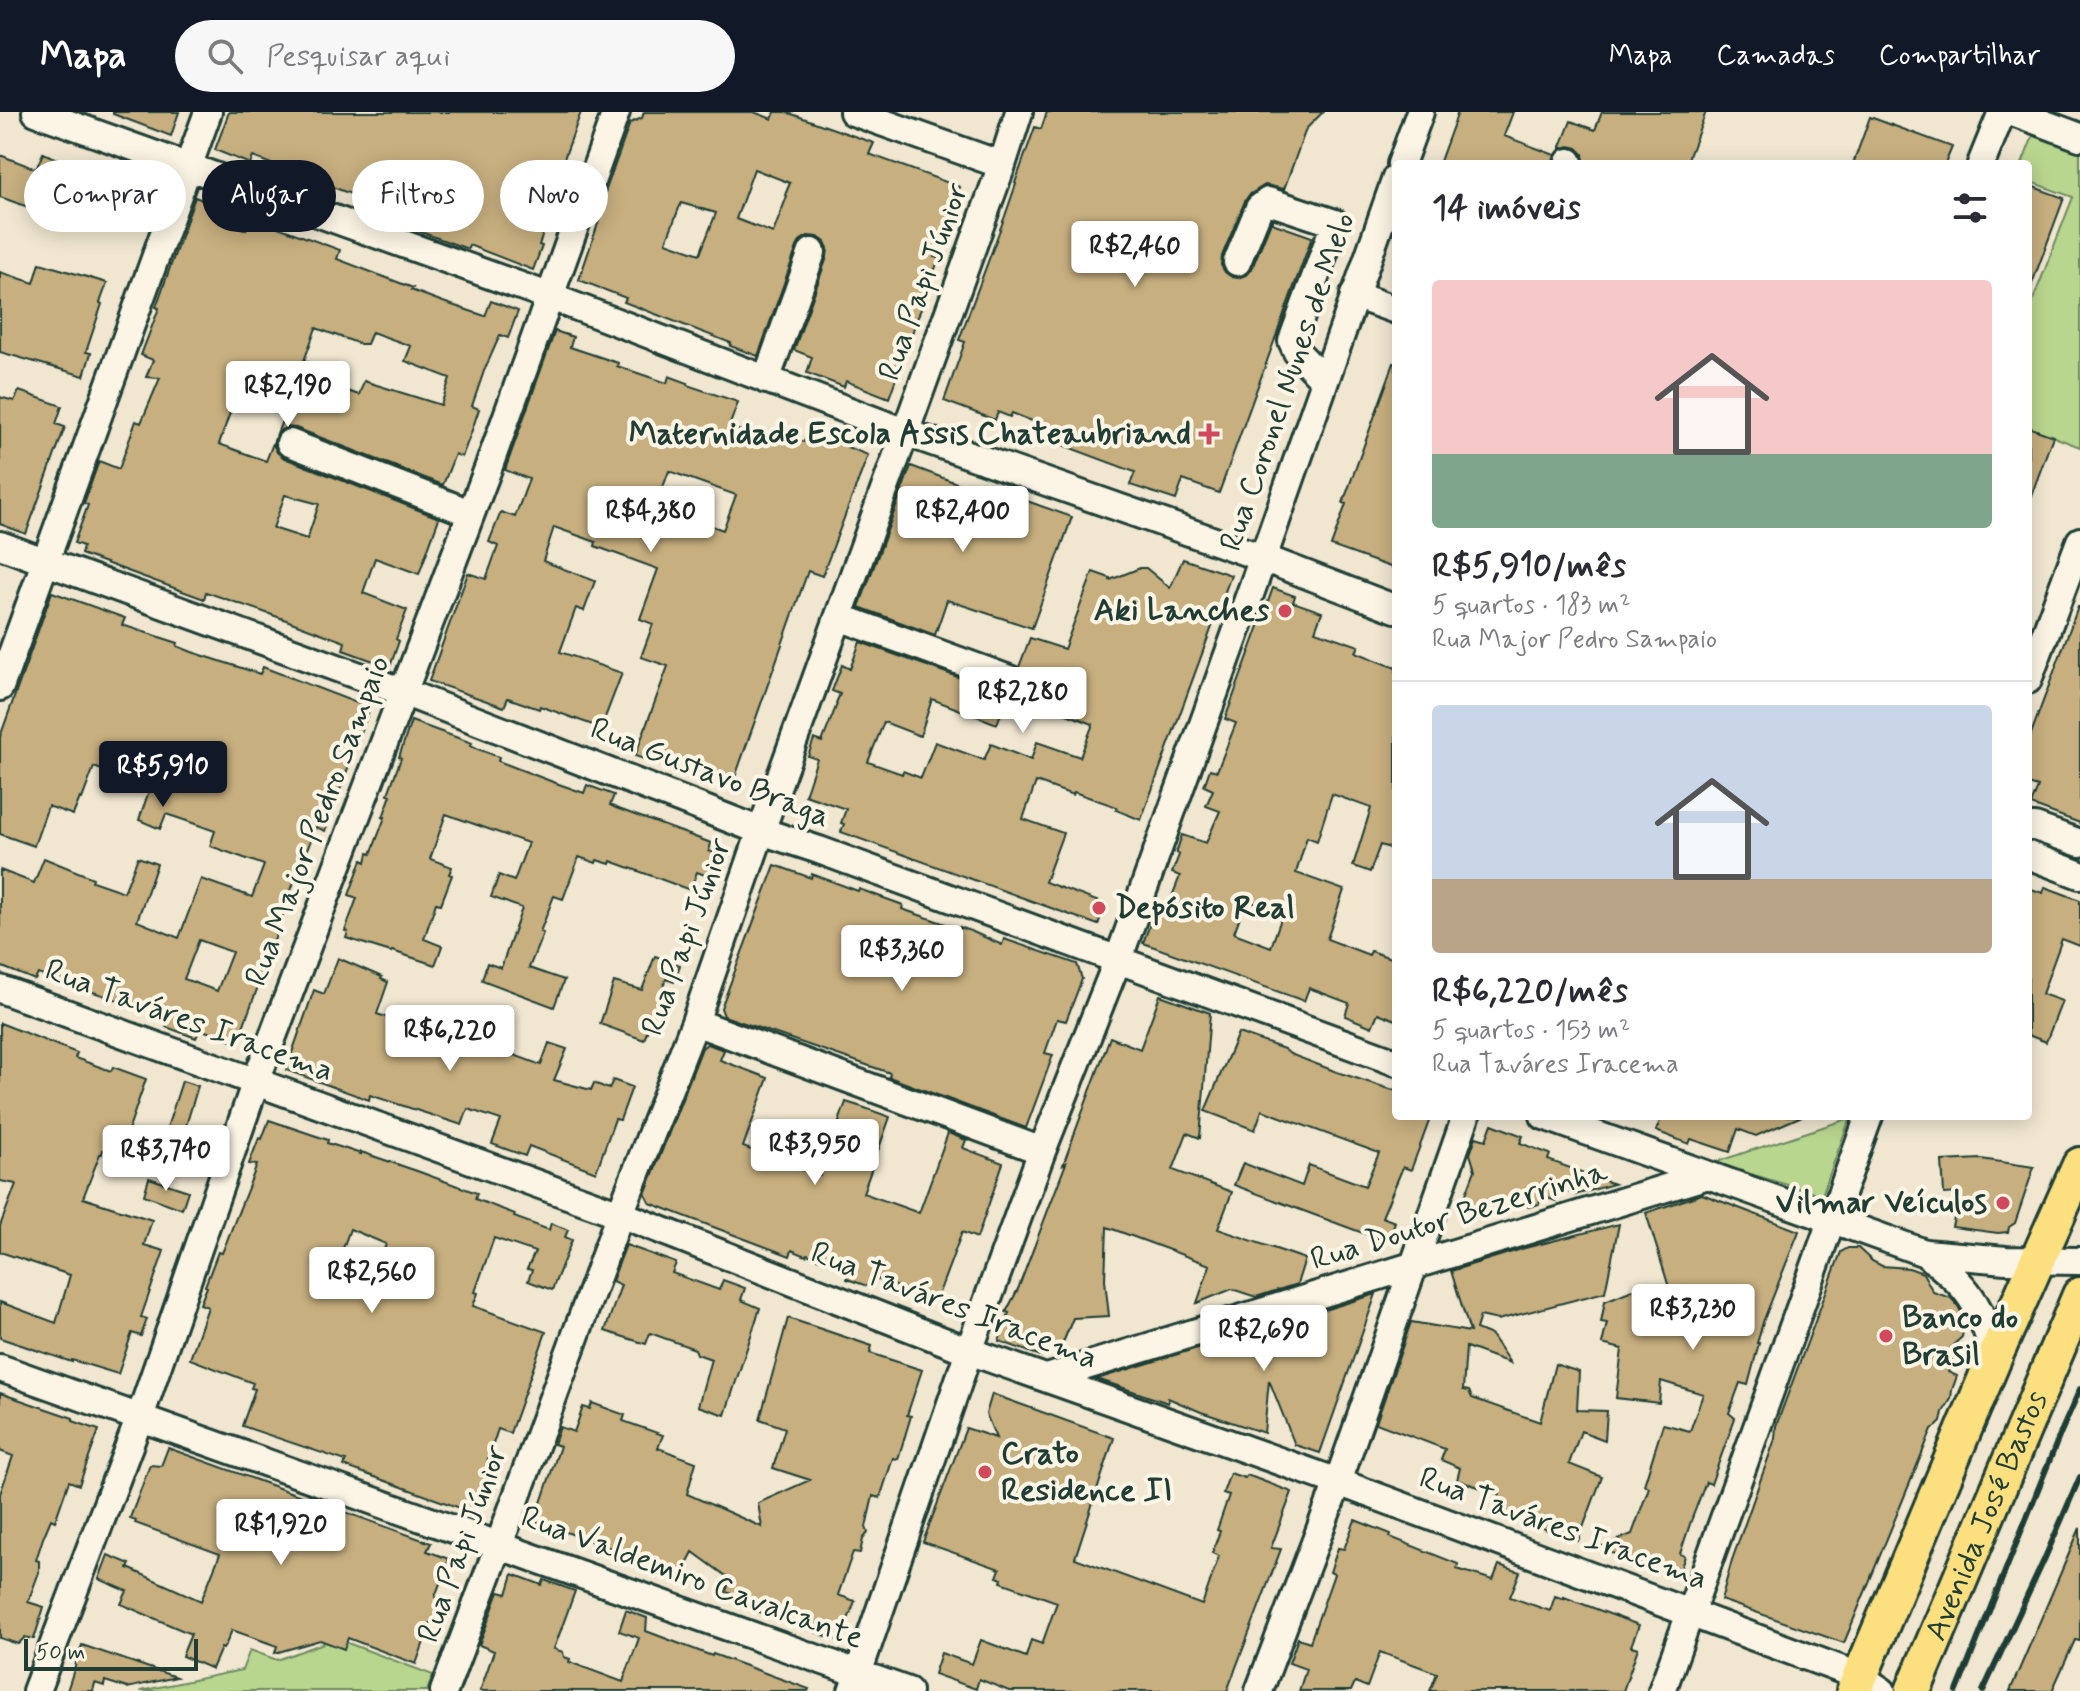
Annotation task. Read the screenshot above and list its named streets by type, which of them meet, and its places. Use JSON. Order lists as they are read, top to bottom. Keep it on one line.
{"streets":{"main road":["Avenida José Bastos"],"street":["Rua Papi Júnior","Rua Coronel Nunes de Melo","Rua Gustavo Braga","Rua Major Pedro Sampaio","Rua Taváres Iracema","Rua Doutor Bezerrinha","Rua Valdemiro Cavalcante"]},"crossings":[["Rua Papi Júnior","Rua Gustavo Braga"],["Rua Papi Júnior","Rua Taváres Iracema"],["Rua Papi Júnior","Rua Valdemiro Cavalcante"],["Rua Coronel Nunes de Melo","Rua Gustavo Braga"],["Rua Coronel Nunes de Melo","Rua Taváres Iracema"],["Rua Coronel Nunes de Melo","Rua Valdemiro Cavalcante"],["Rua Gustavo Braga","Rua Major Pedro Sampaio"],["Rua Major Pedro Sampaio","Rua Taváres Iracema"],["Rua Major Pedro Sampaio","Rua Valdemiro Cavalcante"],["Rua Taváres Iracema","Rua Doutor Bezerrinha"],["Rua Taváres Iracema","Avenida José Bastos"]],"places":{"health":["Maternidade Escola Assis Chateaubriand"],"other":["Aki Lanches","Depósito Real","Vilmar Veículos","Banco do Brasil","Crato Residence II"]},"scale_bar":"50 m","page":{"header":"Mapa","search":"Pesquisar aqui","nav":["Mapa","Camadas","Compartilhar"],"chip":["Comprar","Alugar","Filtros","Novo"],"heading":"14 imóveis","price":["R$2,460","R$2,190","R$4,380","R$2,400","R$2,280","R$5,910","R$3,360","R$6,220","R$3,950","R$3,740","R$2,560","R$3,230","R$2,690","R$1,920"],"list":[{"name":"R$5,910/mês","note":"5 quartos · 183 m² · Rua Major Pedro Sampaio"},{"name":"R$6,220/mês","note":"5 quartos · 153 m² · Rua Taváres Iracema"}],"scale":"50 m"}}
